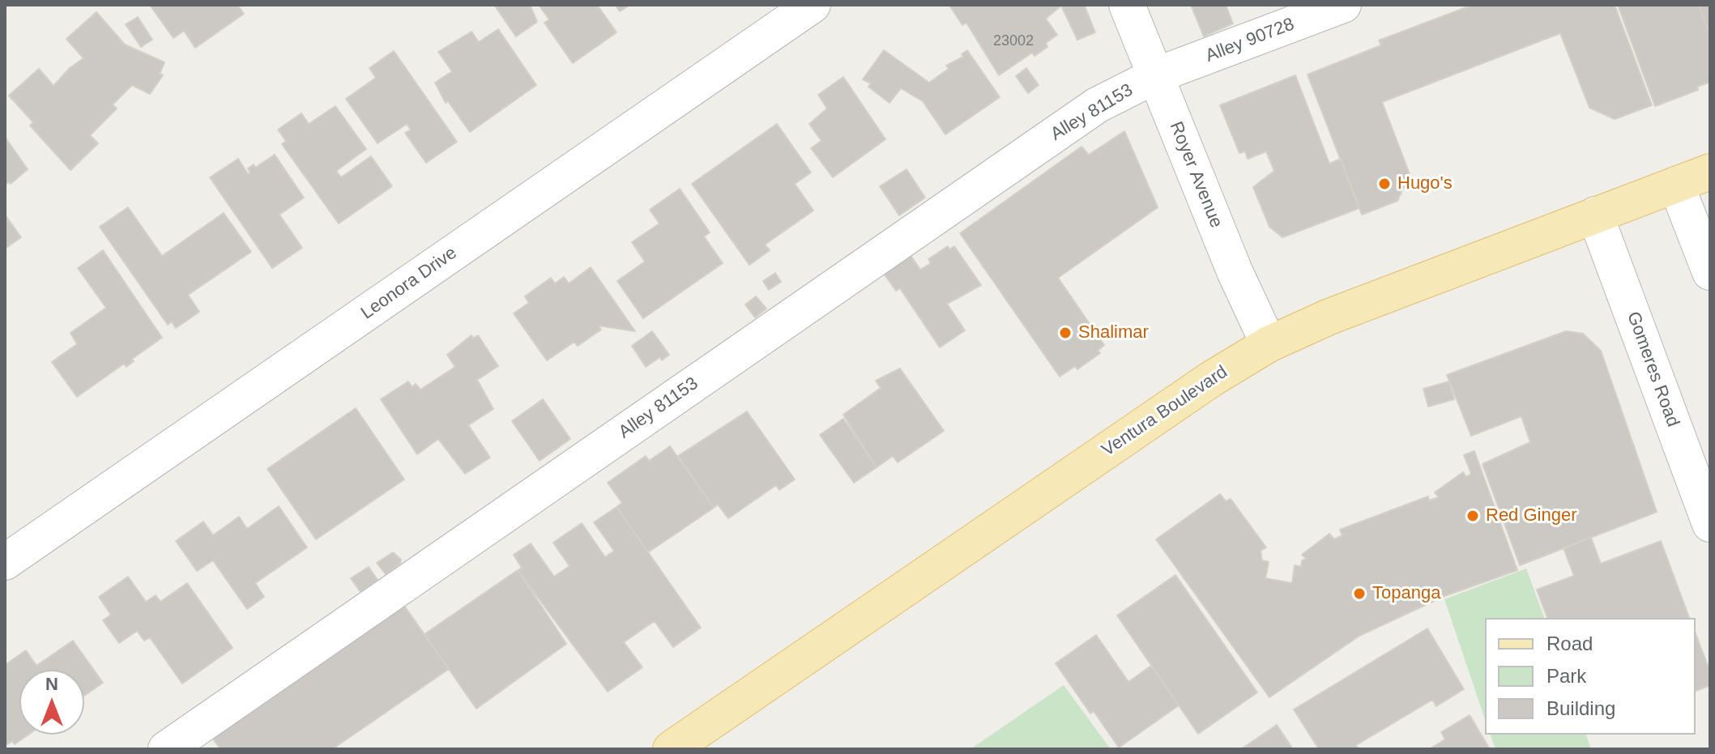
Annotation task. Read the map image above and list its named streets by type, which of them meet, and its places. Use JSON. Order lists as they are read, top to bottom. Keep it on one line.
{"streets":{"main road":["Ventura Boulevard"],"street":["Alley 90728","Alley 81153","Royer Avenue","Leonora Drive","Gomeres Road"]},"crossings":[["Alley 90728","Alley 81153"],["Alley 90728","Royer Avenue"],["Alley 81153","Royer Avenue"],["Royer Avenue","Ventura Boulevard"],["Gomeres Road","Ventura Boulevard"]],"places":["Hugo's","Shalimar","Red Ginger","Topanga"],"house_numbers":["23002"],"legend":["Road","Park","Building"],"north":"top"}
